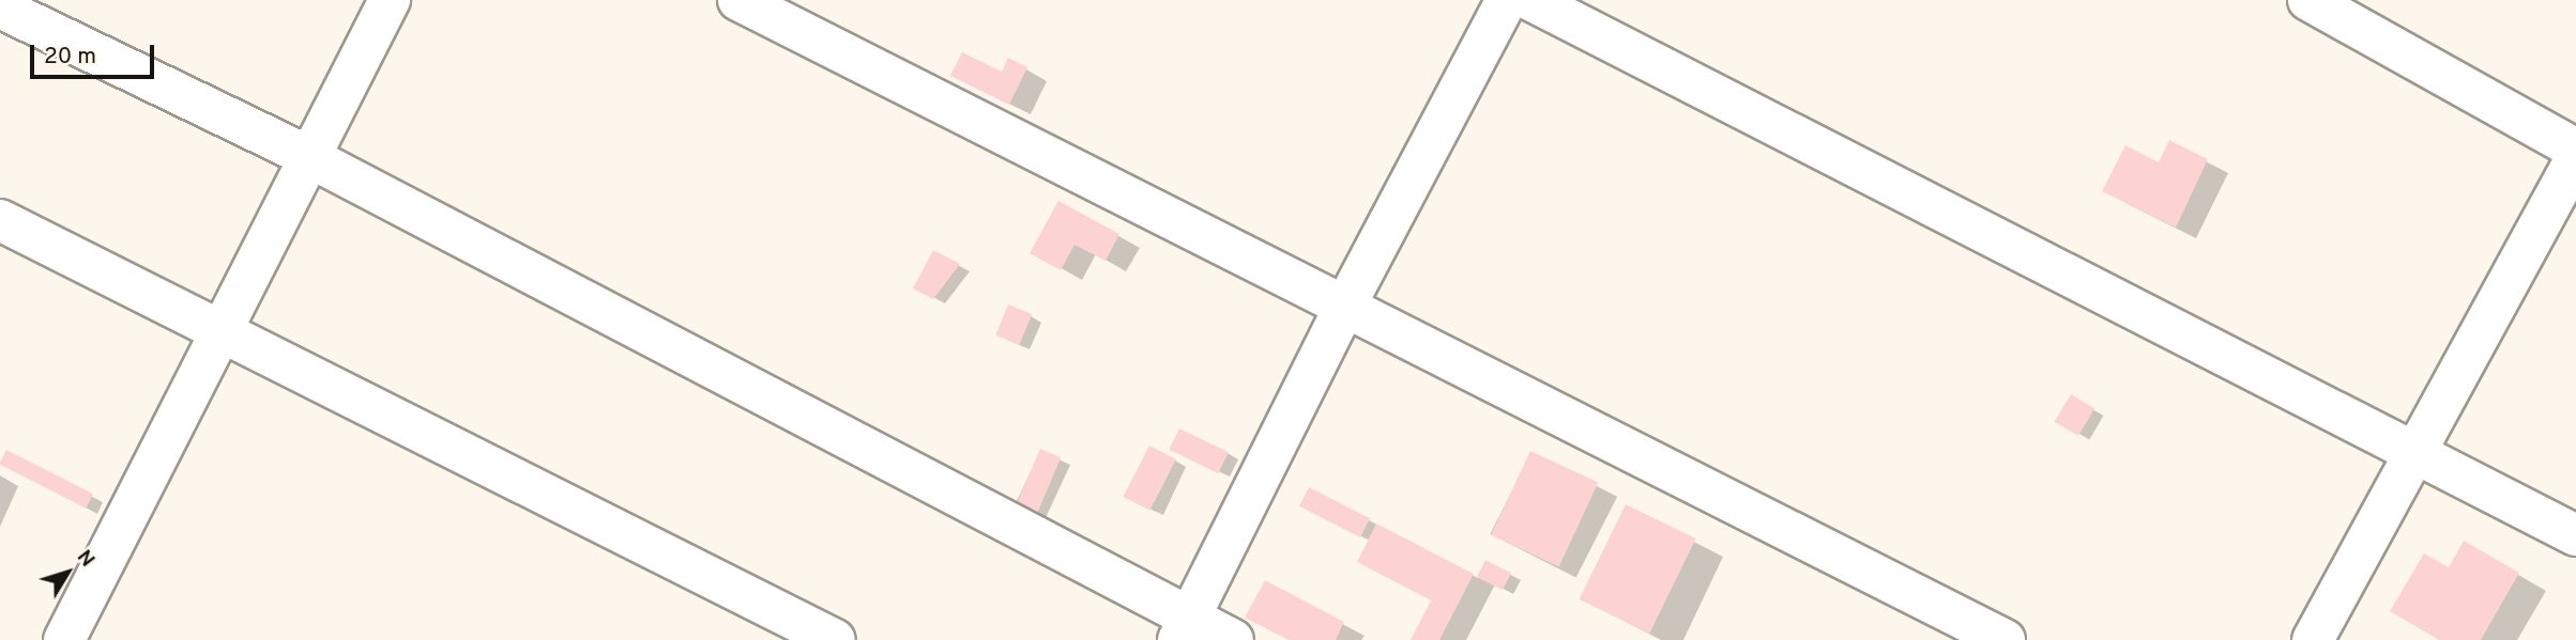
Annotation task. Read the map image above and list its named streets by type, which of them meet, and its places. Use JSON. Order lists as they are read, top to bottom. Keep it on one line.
{"scale_bar":"20 m","north":"top right"}
